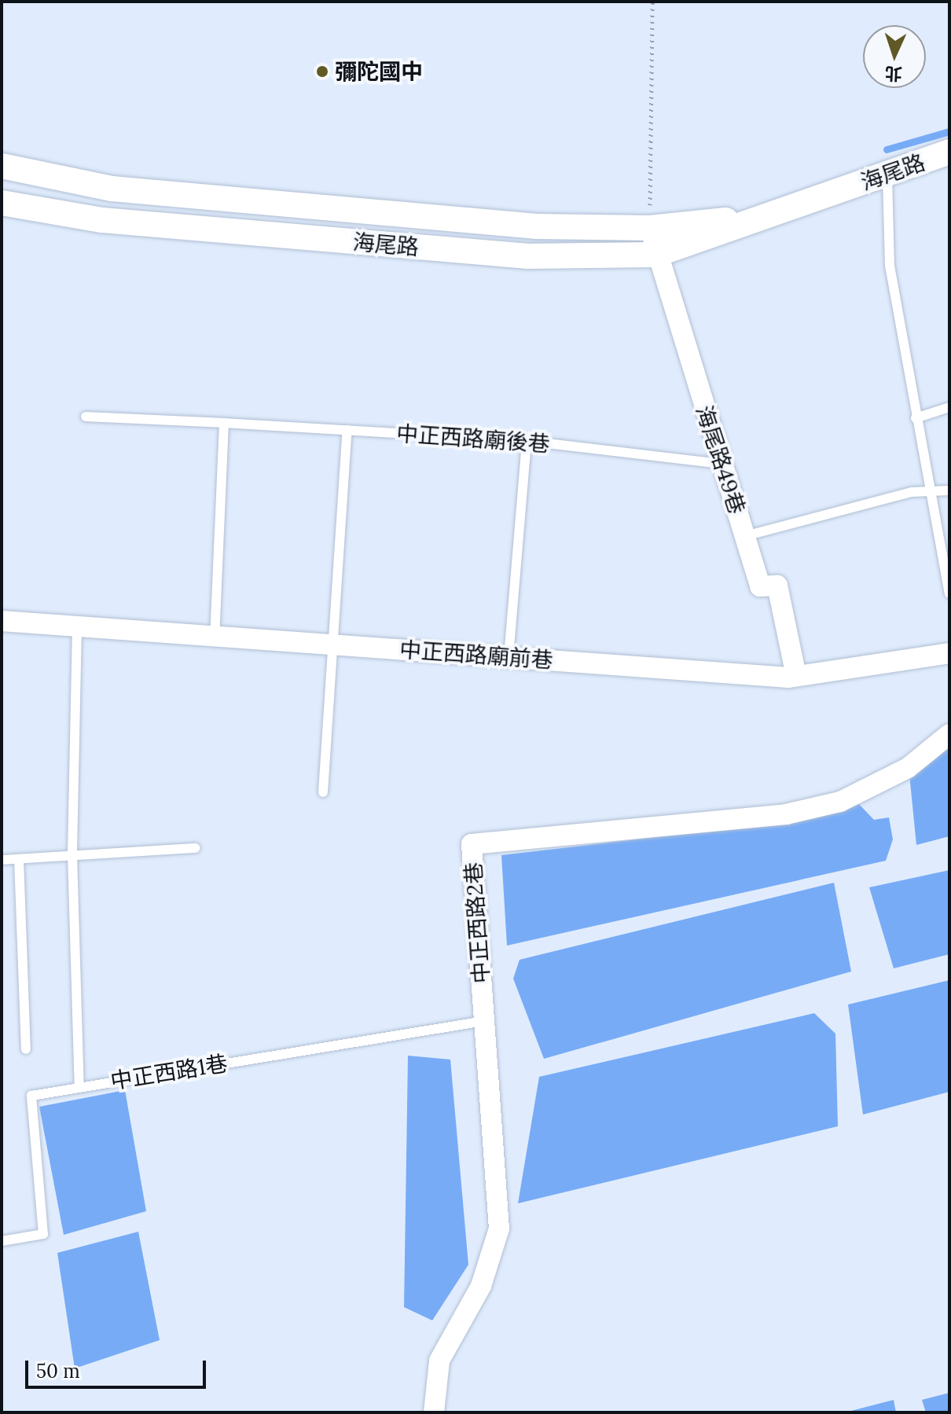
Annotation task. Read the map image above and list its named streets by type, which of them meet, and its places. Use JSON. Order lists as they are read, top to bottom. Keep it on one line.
{"streets":{"street":["海尾路","海尾路49巷","中正西路廟前巷","中正西路2巷"],"lane":["中正西路廟後巷","中正西路1巷"]},"crossings":[["海尾路","海尾路49巷"],["中正西路廟後巷","海尾路49巷"],["海尾路49巷","中正西路廟前巷"],["中正西路2巷","中正西路1巷"]],"places":["彌陀國中"],"scale_bar":"50 m","north":"bottom"}
